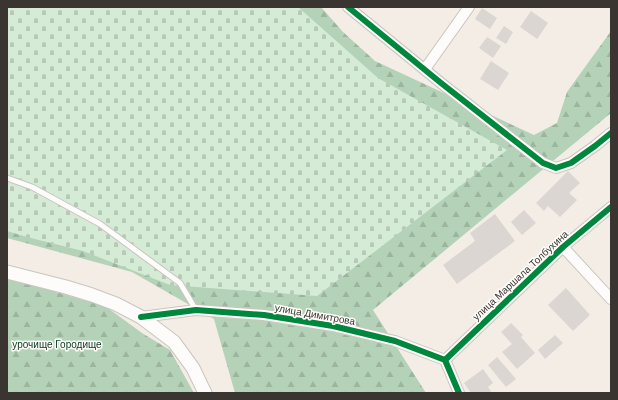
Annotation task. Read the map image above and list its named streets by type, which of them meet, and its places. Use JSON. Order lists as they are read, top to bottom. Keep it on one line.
{"streets":{"street":["улица Маршала Толбухина","улица Димитрова"]},"crossings":[["улица Маршала Толбухина","улица Димитрова"]],"parks":["урочище Городище"]}
